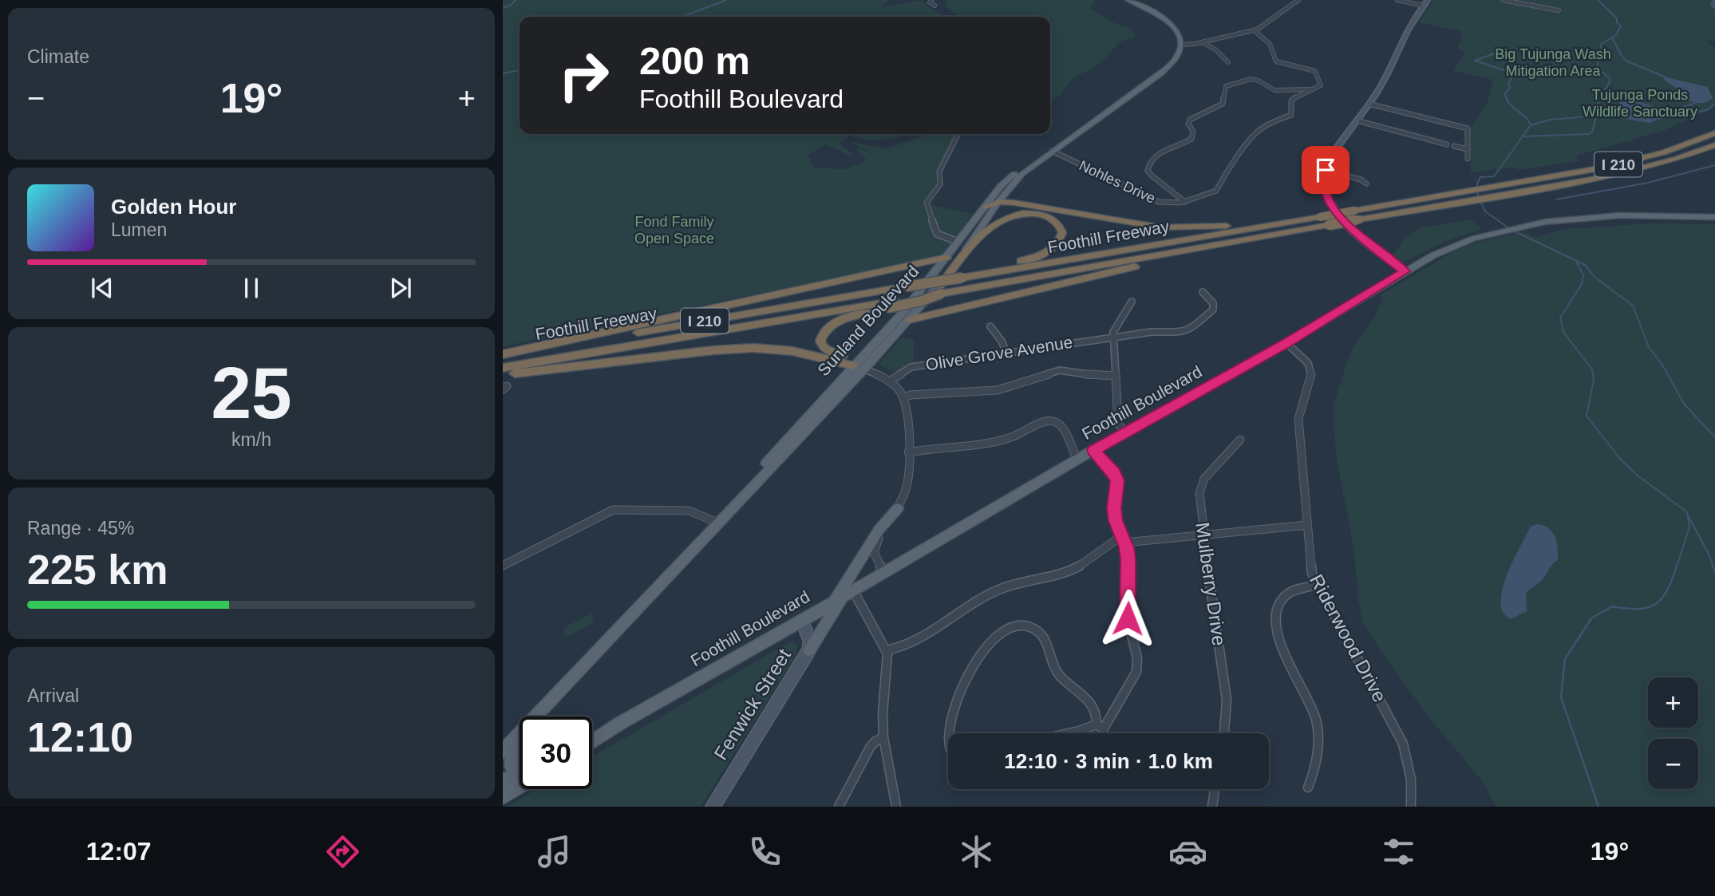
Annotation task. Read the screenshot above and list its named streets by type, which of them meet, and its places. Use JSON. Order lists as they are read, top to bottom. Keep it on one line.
{"streets":{"highway":["I 210","Foothill Freeway"],"main road":["Sunland Boulevard","Foothill Boulevard","Fenwick Street"],"street":["Nohles Drive","Olive Grove Avenue","Mulberry Drive","Riderwood Drive"]},"crossings":[["Nohles Drive","Sunland Boulevard"],["Foothill Freeway","Sunland Boulevard"],["Foothill Boulevard","Riderwood Drive"],["Foothill Boulevard","Fenwick Street"]],"parks":["Big Tujunga Wash Mitigation Area","Tujunga Ponds Wildlife Sanctuary","Fond Family Open Space"],"page":{"tile":["Climate",["25","km/h"],["Range · 45%","225 km"],["Arrival","12:10"]],"turn":["200 m","Foothill Boulevard"],"heat":["−","19°","+"],"song":["Golden Hour","Lumen"],"map_buttons":["+","−"],"limit":"30","trip":"12:10 · 3 min · 1.0 km","tabs":["12:07","19°"]}}
